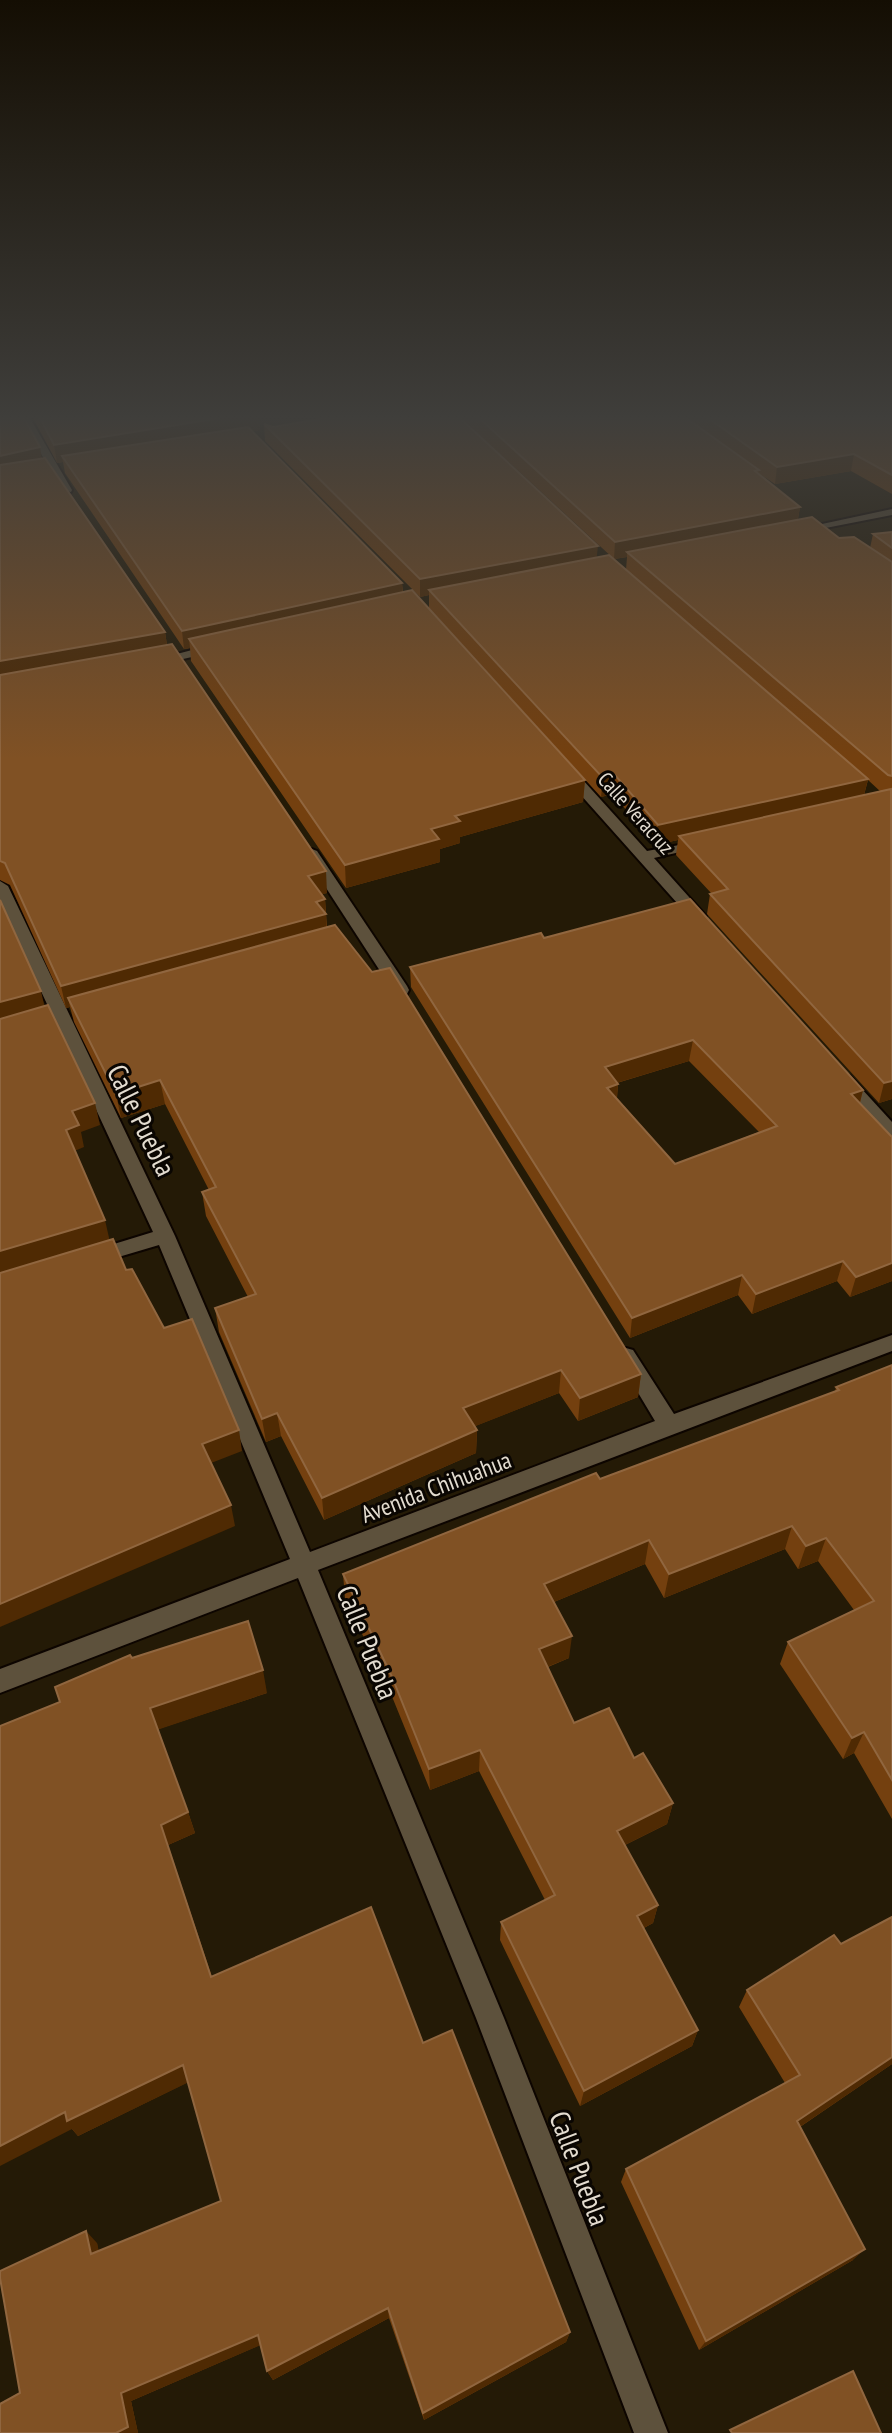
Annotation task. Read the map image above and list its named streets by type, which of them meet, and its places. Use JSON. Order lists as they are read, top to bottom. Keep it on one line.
{"streets":{"street":["Calle Veracruz","Calle Puebla","Avenida Chihuahua"]},"crossings":[["Calle Puebla","Avenida Chihuahua"]]}
